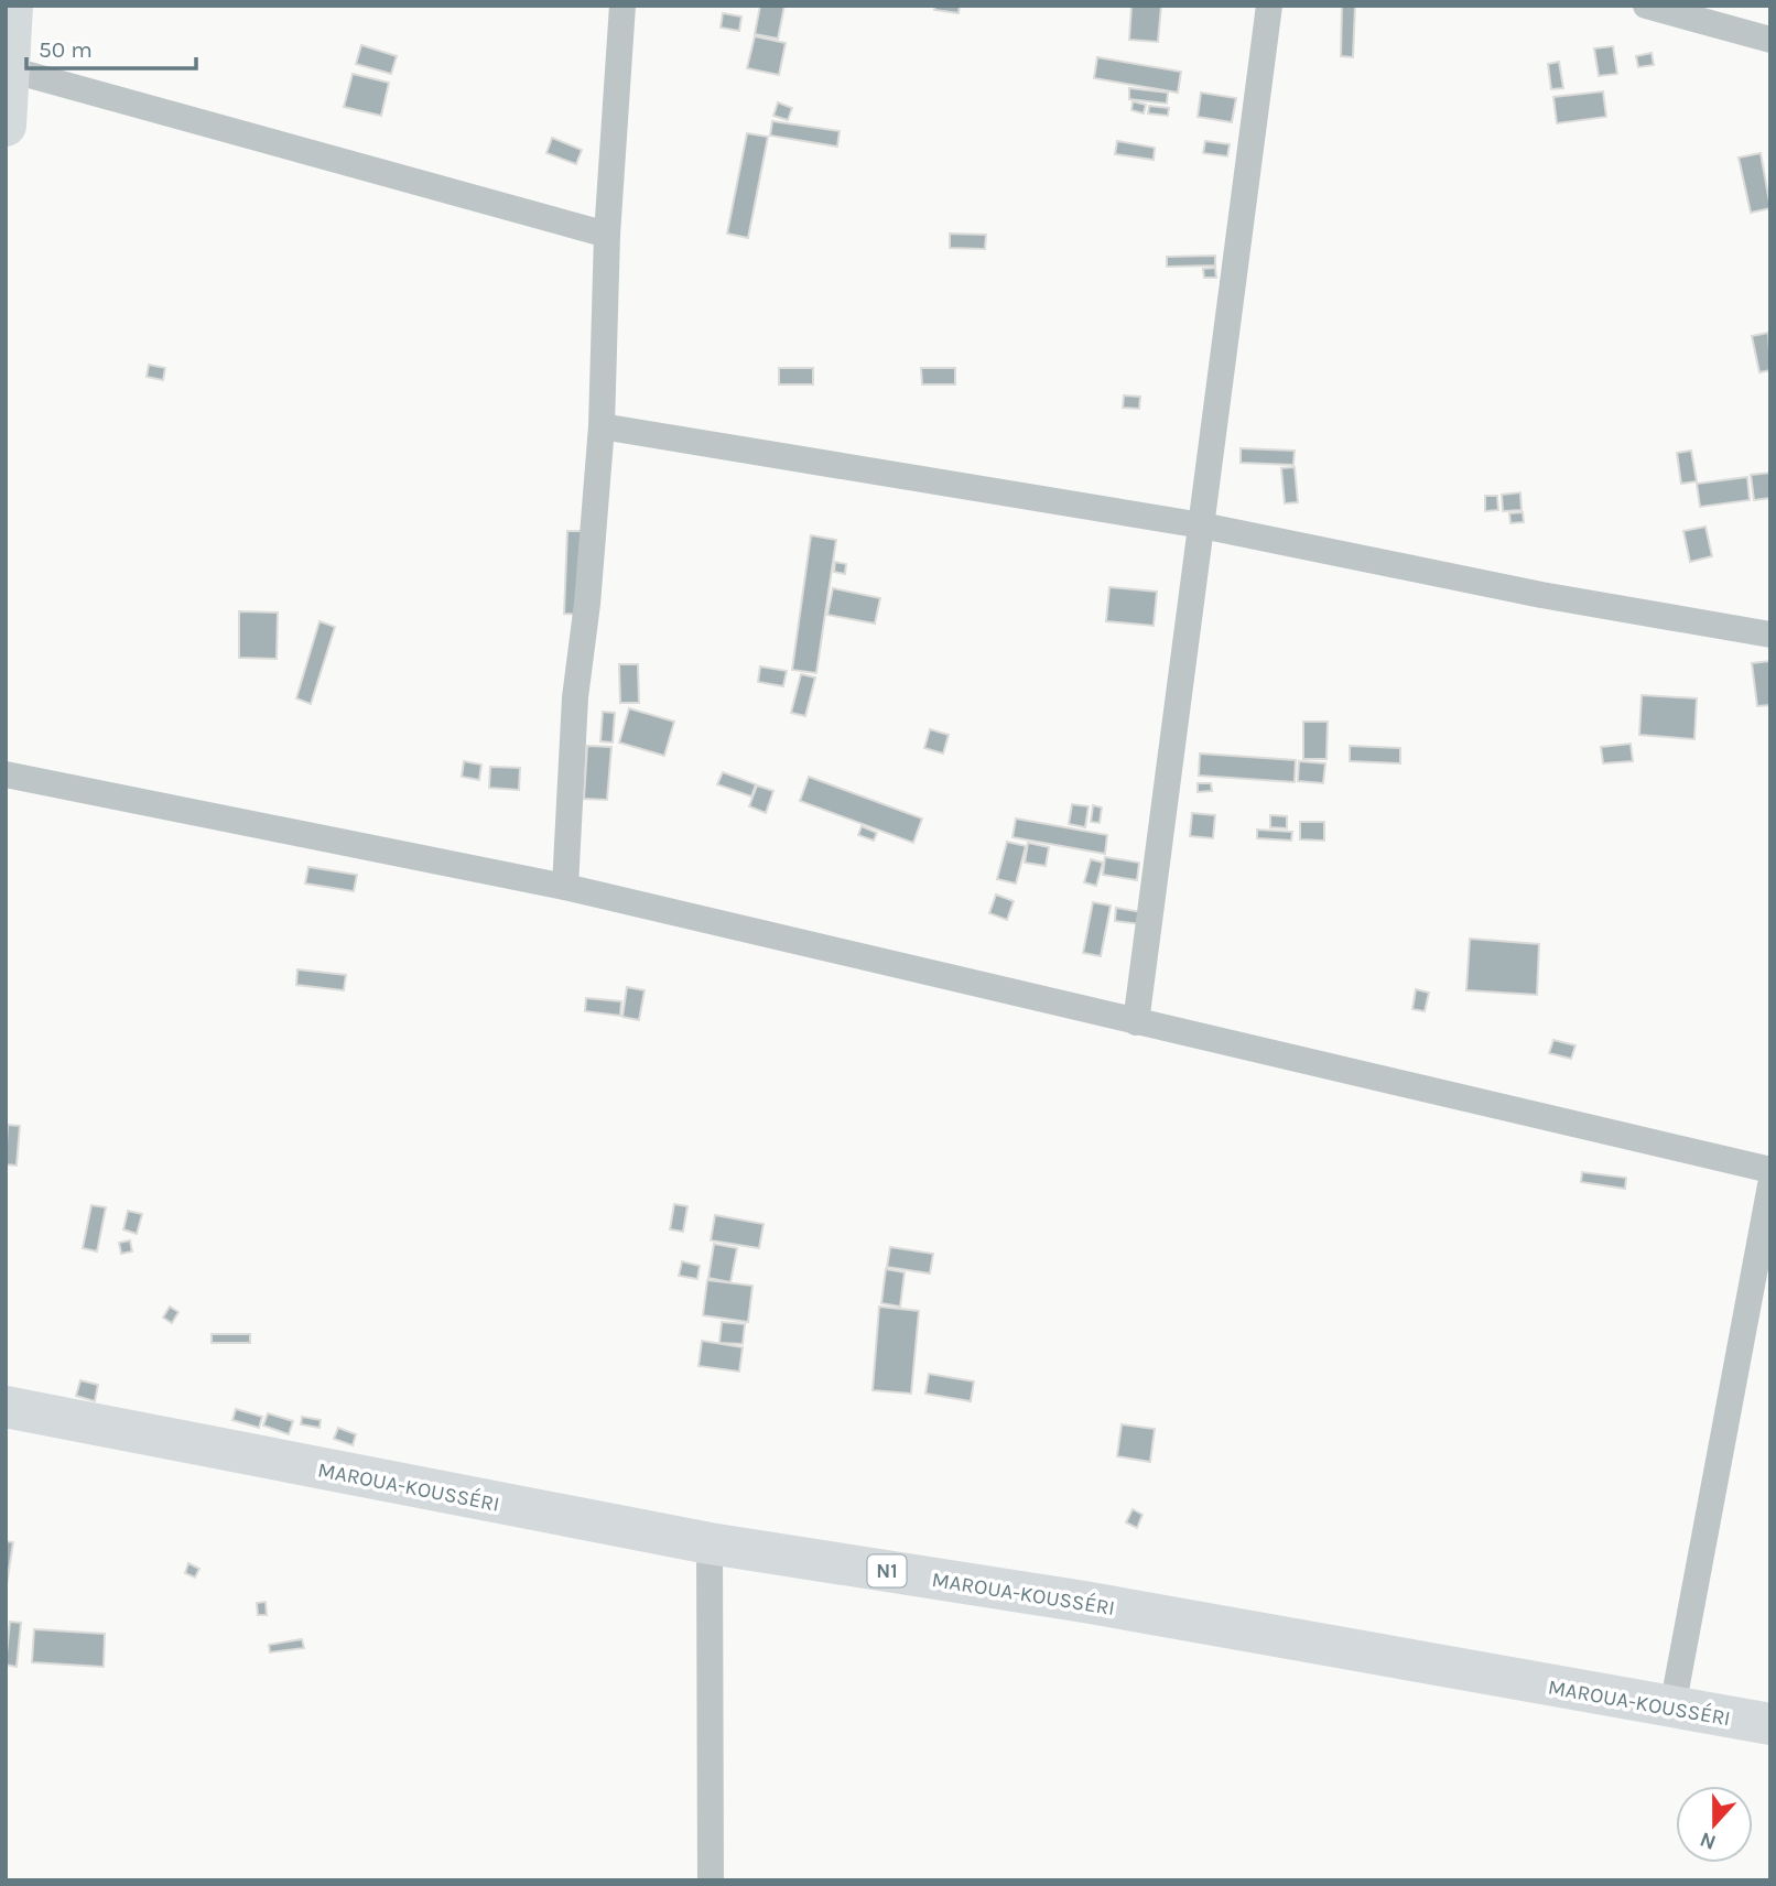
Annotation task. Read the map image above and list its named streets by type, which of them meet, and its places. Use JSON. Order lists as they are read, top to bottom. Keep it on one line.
{"streets":{"main road":["MAROUA-KOUSSÉRI","N1"]},"scale_bar":"50 m","north":"bottom"}
